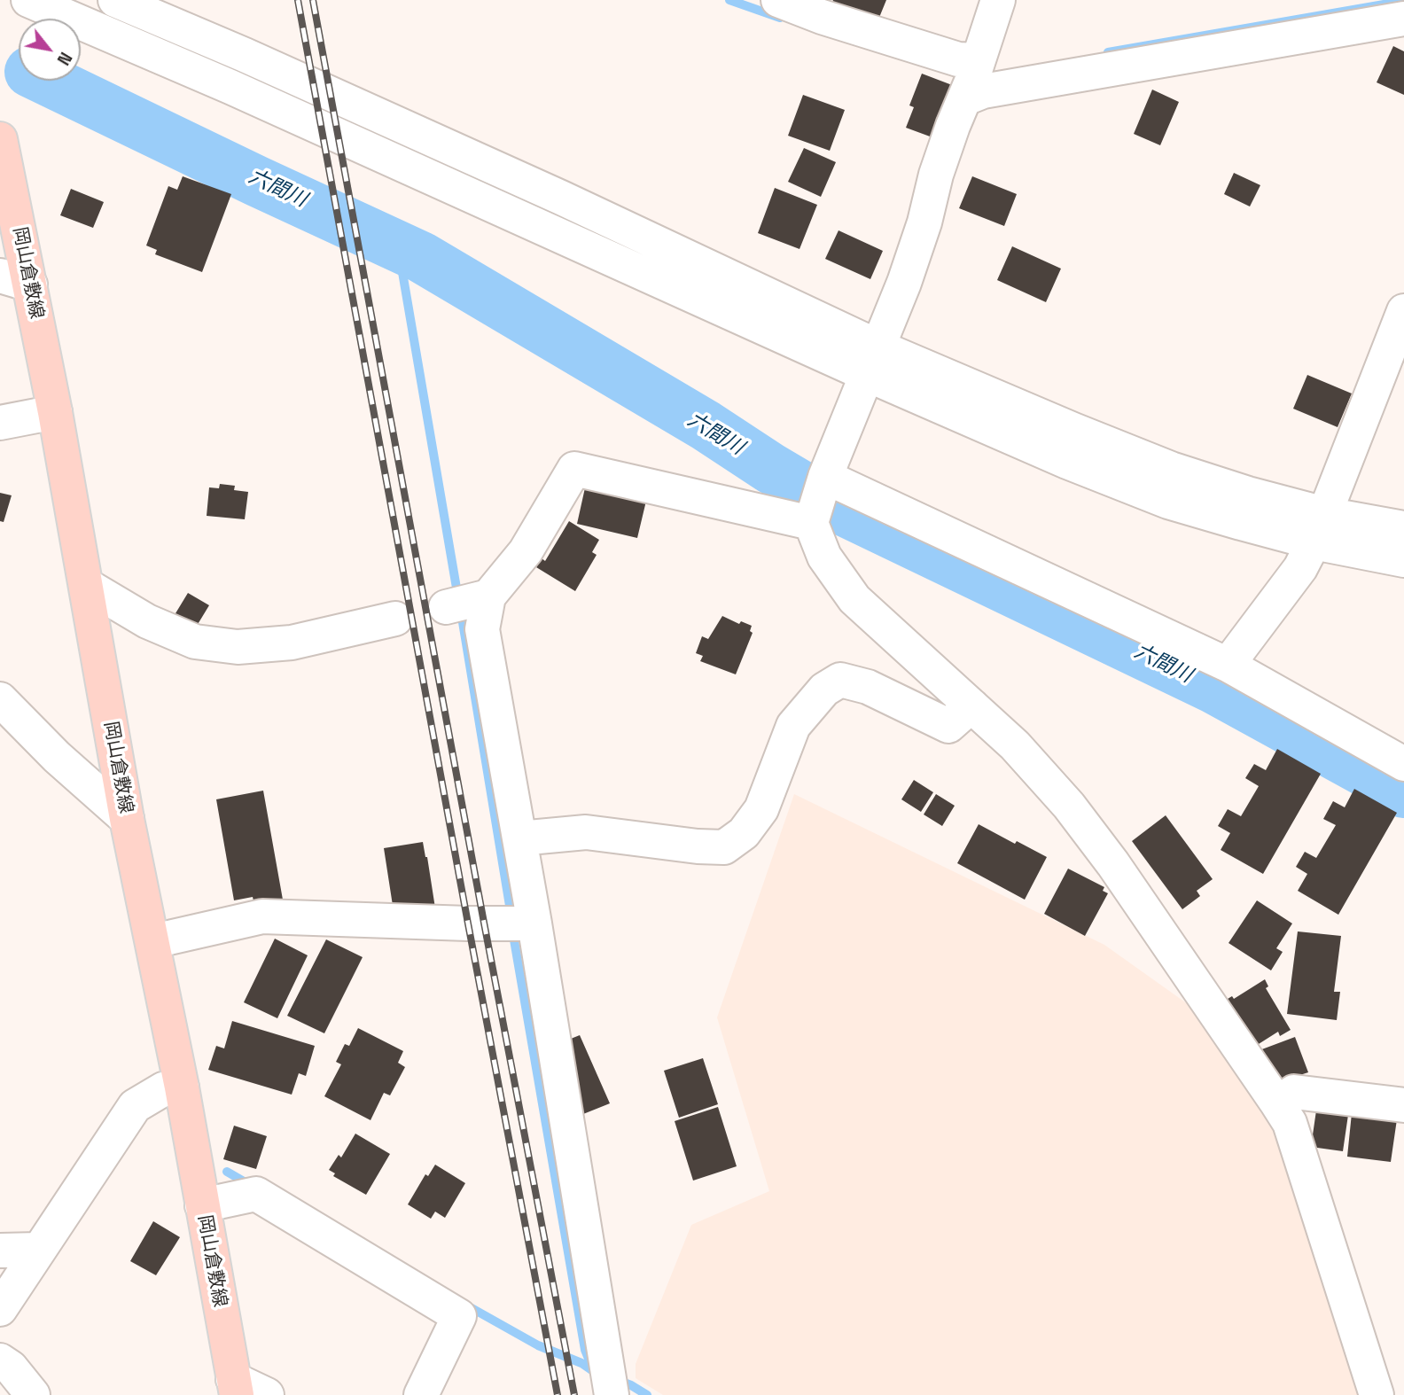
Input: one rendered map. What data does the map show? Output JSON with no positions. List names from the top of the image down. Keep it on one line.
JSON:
{"streets":{"main road":["岡山倉敷線"]},"water":["六間川"],"north":"bottom right"}
